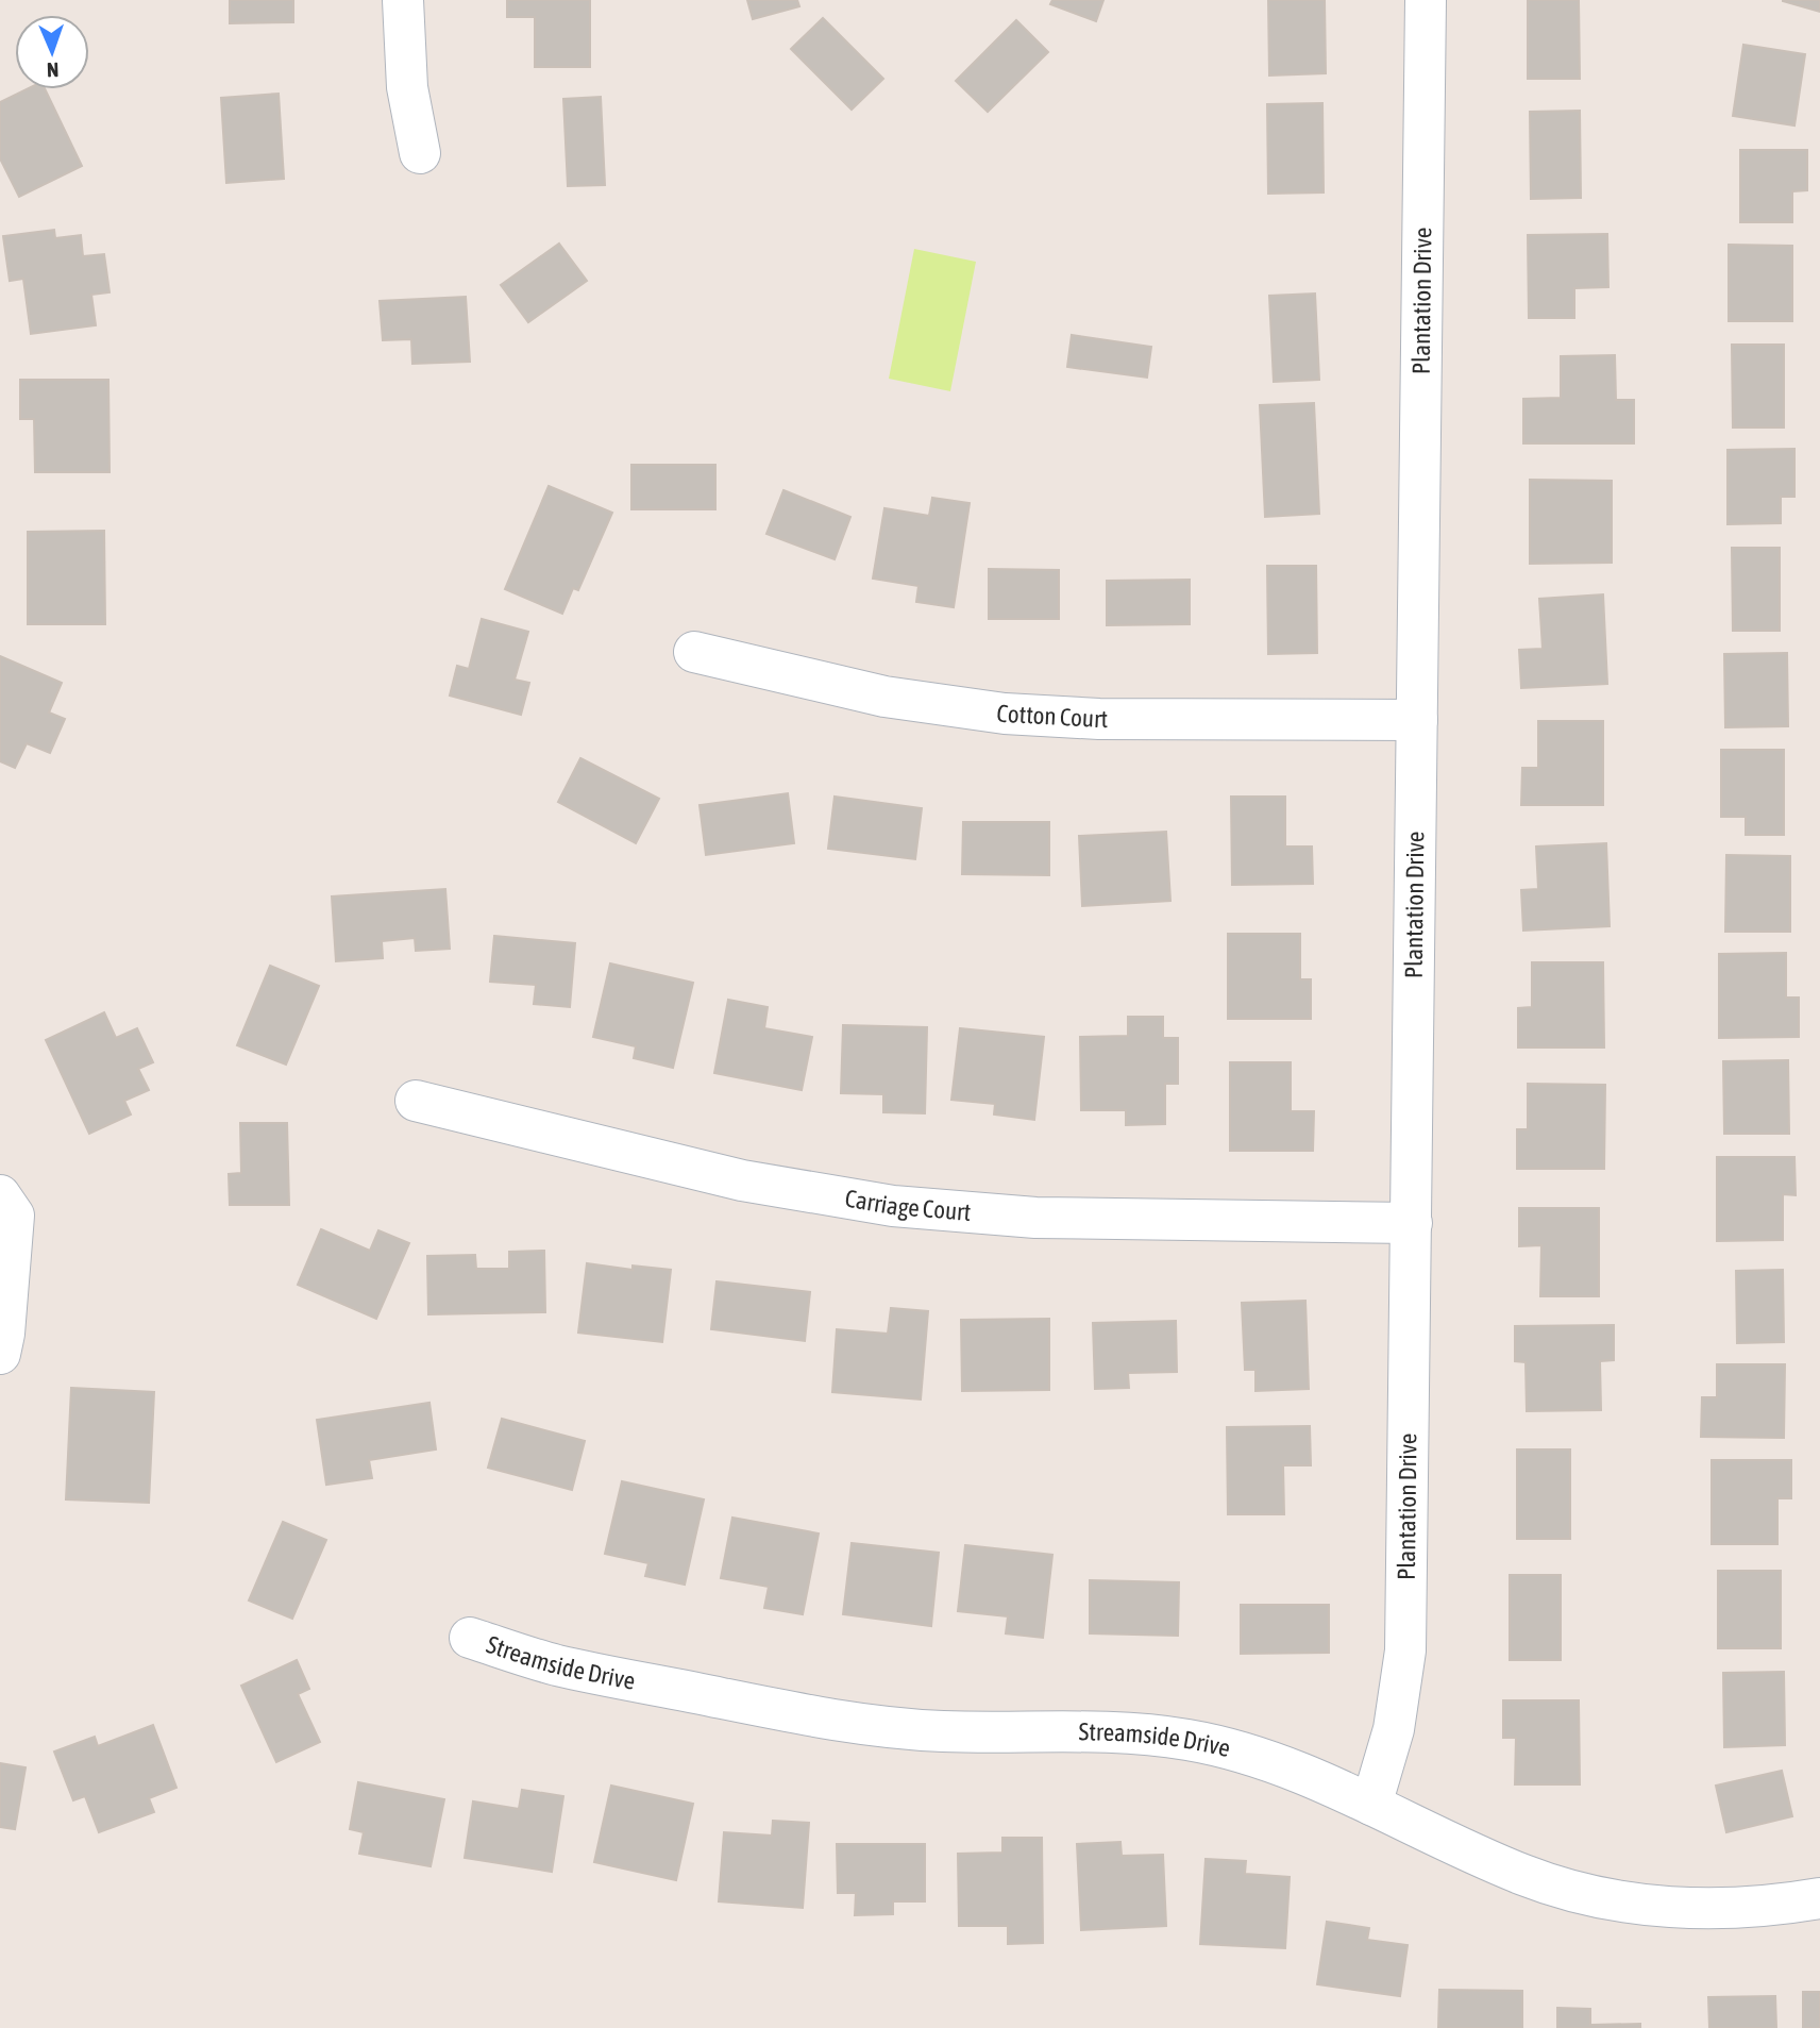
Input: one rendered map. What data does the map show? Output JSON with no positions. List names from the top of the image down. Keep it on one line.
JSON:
{"streets":{"street":["Plantation Drive","Cotton Court","Carriage Court","Streamside Drive"]},"crossings":[["Plantation Drive","Cotton Court"],["Plantation Drive","Carriage Court"],["Plantation Drive","Streamside Drive"]],"north":"bottom"}
